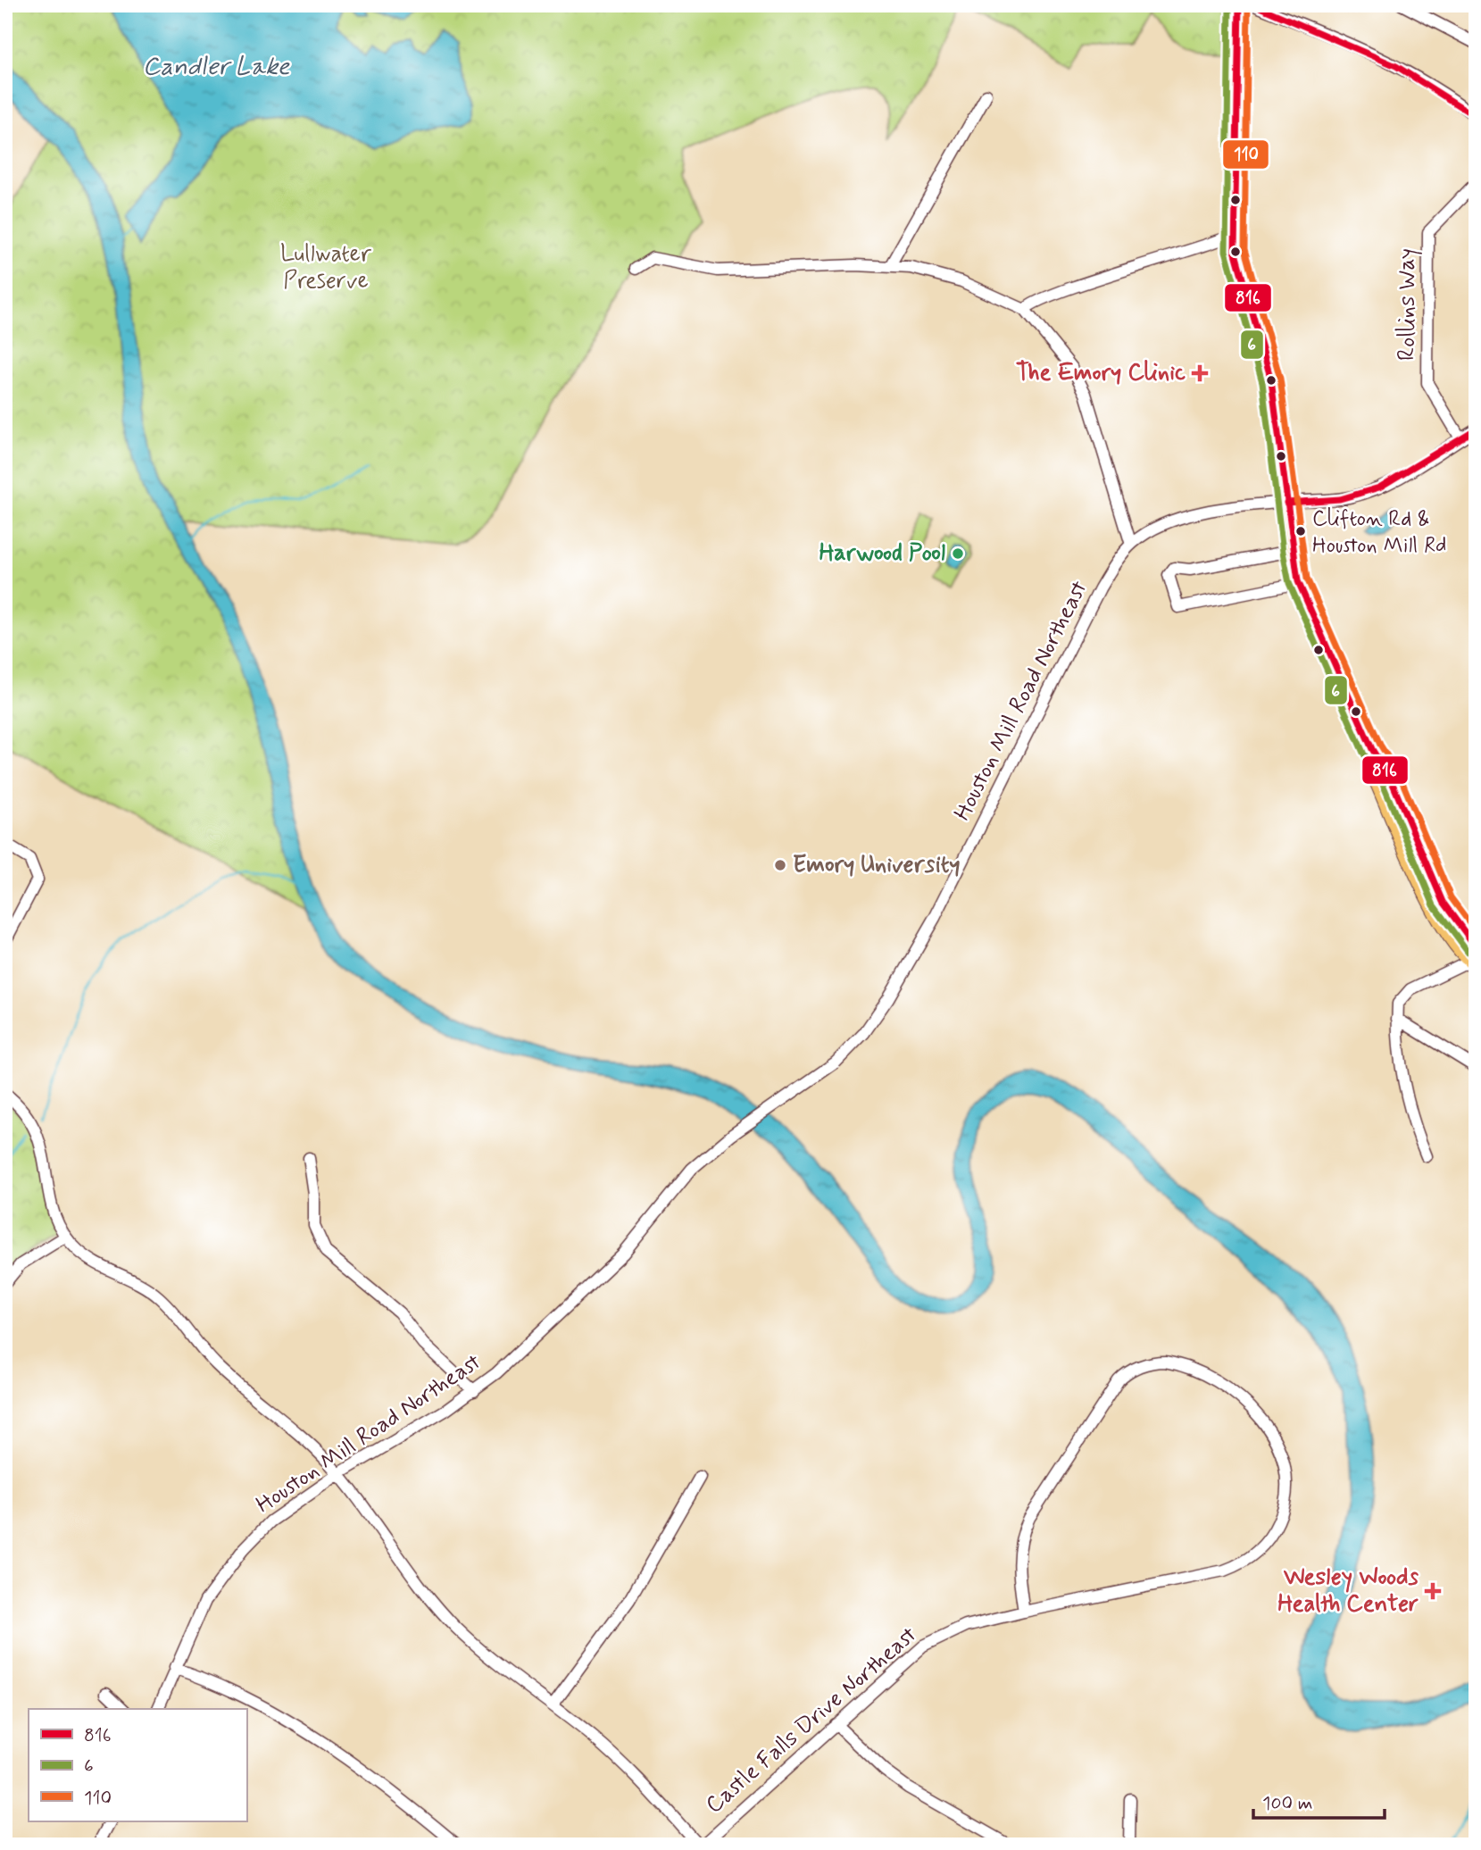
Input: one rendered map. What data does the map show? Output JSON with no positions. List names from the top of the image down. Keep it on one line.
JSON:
{"streets":{"street":["Rollins Way","Houston Mill Road Northeast","Castle Falls Drive Northeast"]},"crossings":[["Rollins Way","Houston Mill Road Northeast"]],"water":["Candler Lake"],"parks":["Lullwater Preserve"],"places":{"health":["The Emory Clinic","Wesley Woods Health Center"],"other":["Clifton Rd & Houston Mill Rd","Harwood Pool","Emory University"]},"lines":["transit line 816","transit line 6","transit line 110"],"legend":["816","6","110"],"scale_bar":"100 m"}
